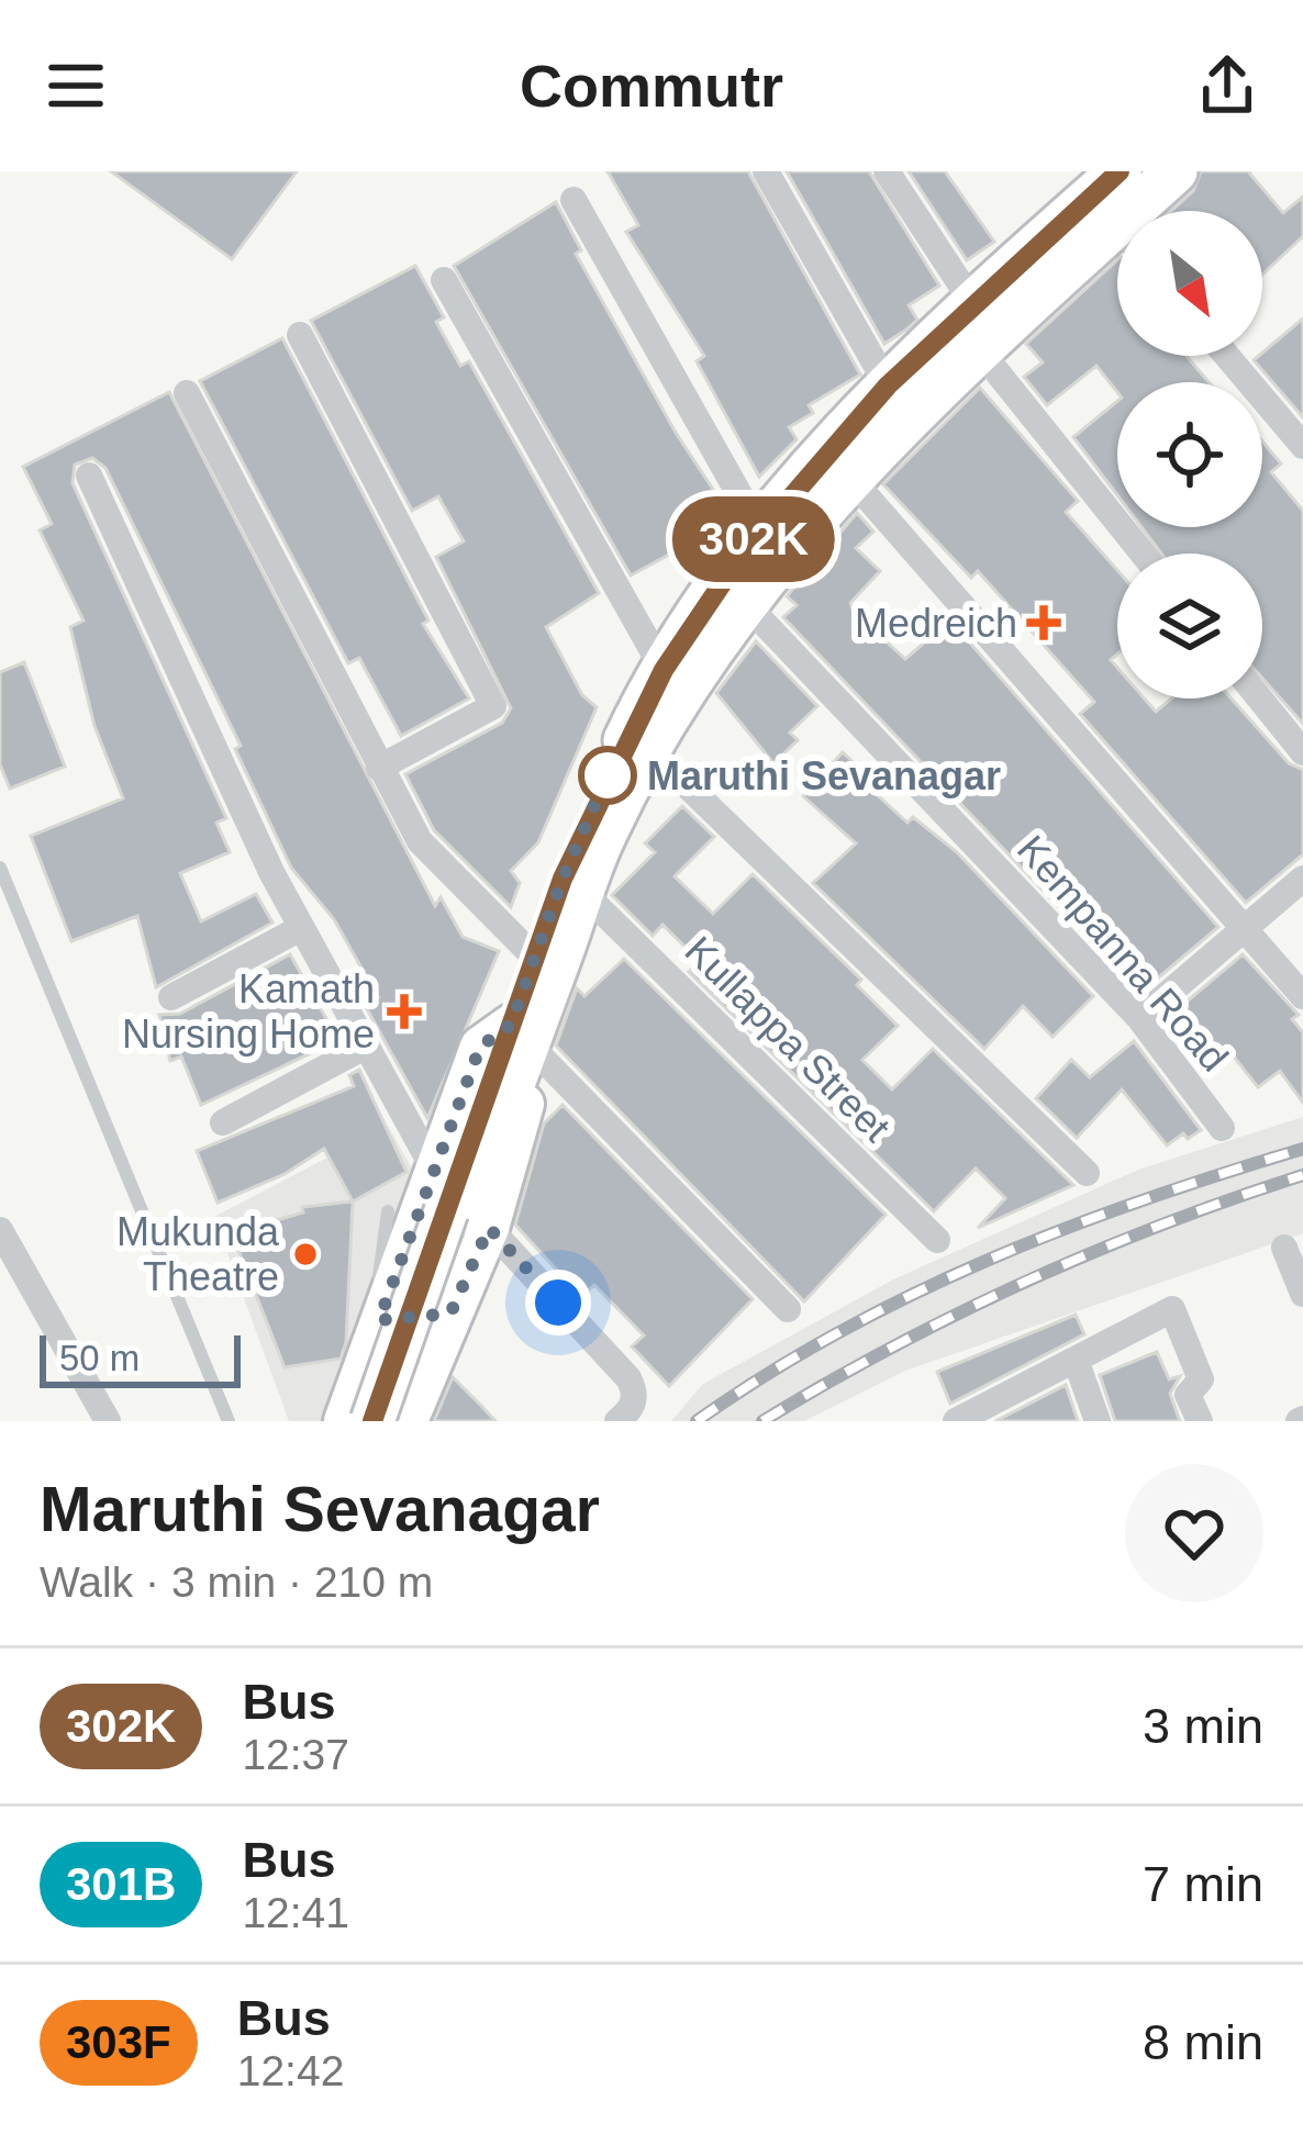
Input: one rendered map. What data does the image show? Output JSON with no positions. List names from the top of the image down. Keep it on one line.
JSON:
{"streets":{"street":["Kempanna Road","Kullappa Street"]},"places":{"health":["Medreich","Kamath Nursing Home"],"other":["Maruthi Sevanagar","Mukunda Theatre"]},"lines":["bus line 302K"],"scale_bar":"50 m","north":"bottom right","page":{"header":"Commutr","on_map":"302K","scale":"50 m","heading":["Maruthi Sevanagar","Walk · 3 min · 210 m"],"list":[{"mark":"302K","name":"Bus","note":"12:37","value":"3 min"},{"mark":"301B","name":"Bus","note":"12:41","value":"7 min"},{"mark":"303F","name":"Bus","note":"12:42","value":"8 min"}]}}
